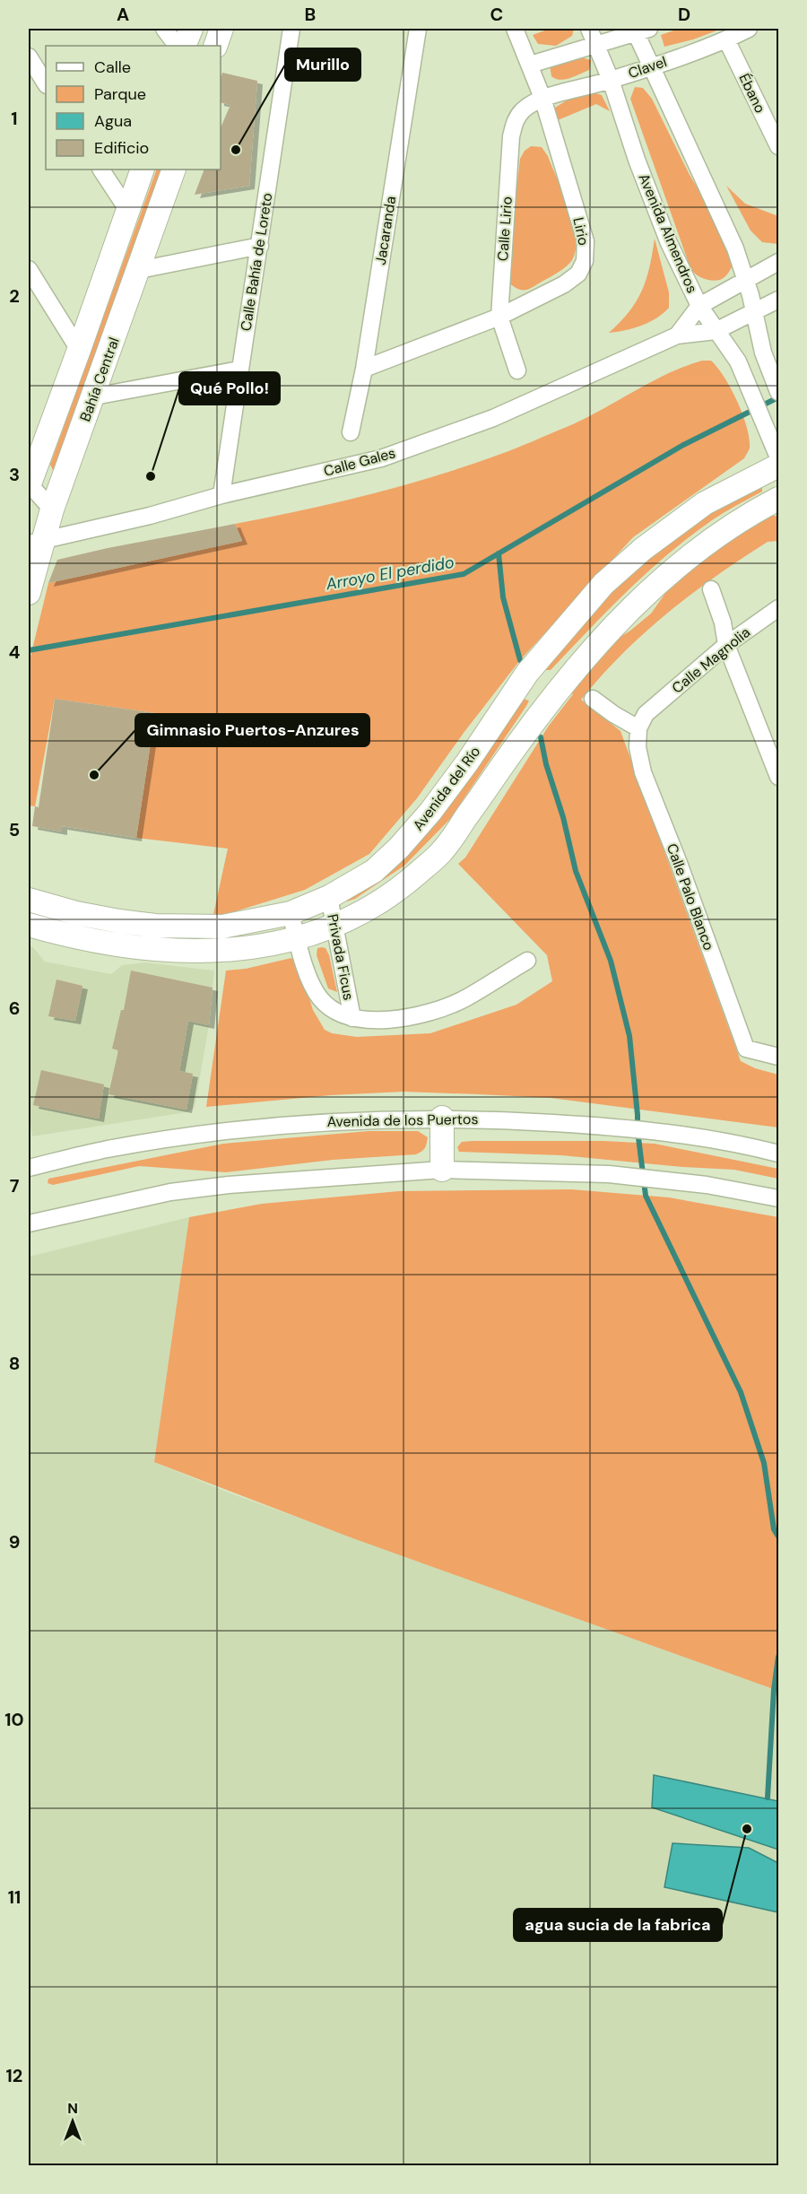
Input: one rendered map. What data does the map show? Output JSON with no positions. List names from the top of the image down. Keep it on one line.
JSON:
{"streets":{"street":["Clavel","Ébano","Calle Lirio","Jacaranda","Lirio","Avenida Almendros","Calle Bahía de Loreto","Bahía Central","Calle Gales","Calle Magnolia","Avenida del Río","Calle Palo Blanco","Privada Ficus","Avenida de los Puertos"]},"crossings":[["Clavel","Ébano"],["Clavel","Calle Lirio"],["Clavel","Lirio"],["Clavel","Avenida Almendros"],["Calle Lirio","Lirio"],["Jacaranda","Lirio"],["Avenida Almendros","Calle Gales"],["Calle Bahía de Loreto","Calle Gales"],["Bahía Central","Calle Gales"],["Calle Magnolia","Calle Palo Blanco"],["Avenida del Río","Privada Ficus"]],"water":["Arroyo El perdido"],"places":["Murillo","Qué Pollo!","Gimnasio Puertos-Anzures","agua sucia de la fabrica"],"legend":["Calle","Parque","Agua","Edificio"],"north":"top","grid":{"columns":["A","B","C","D"],"rows":["1","2","3","4","5","6","7","8","9","10","11","12"]}}
